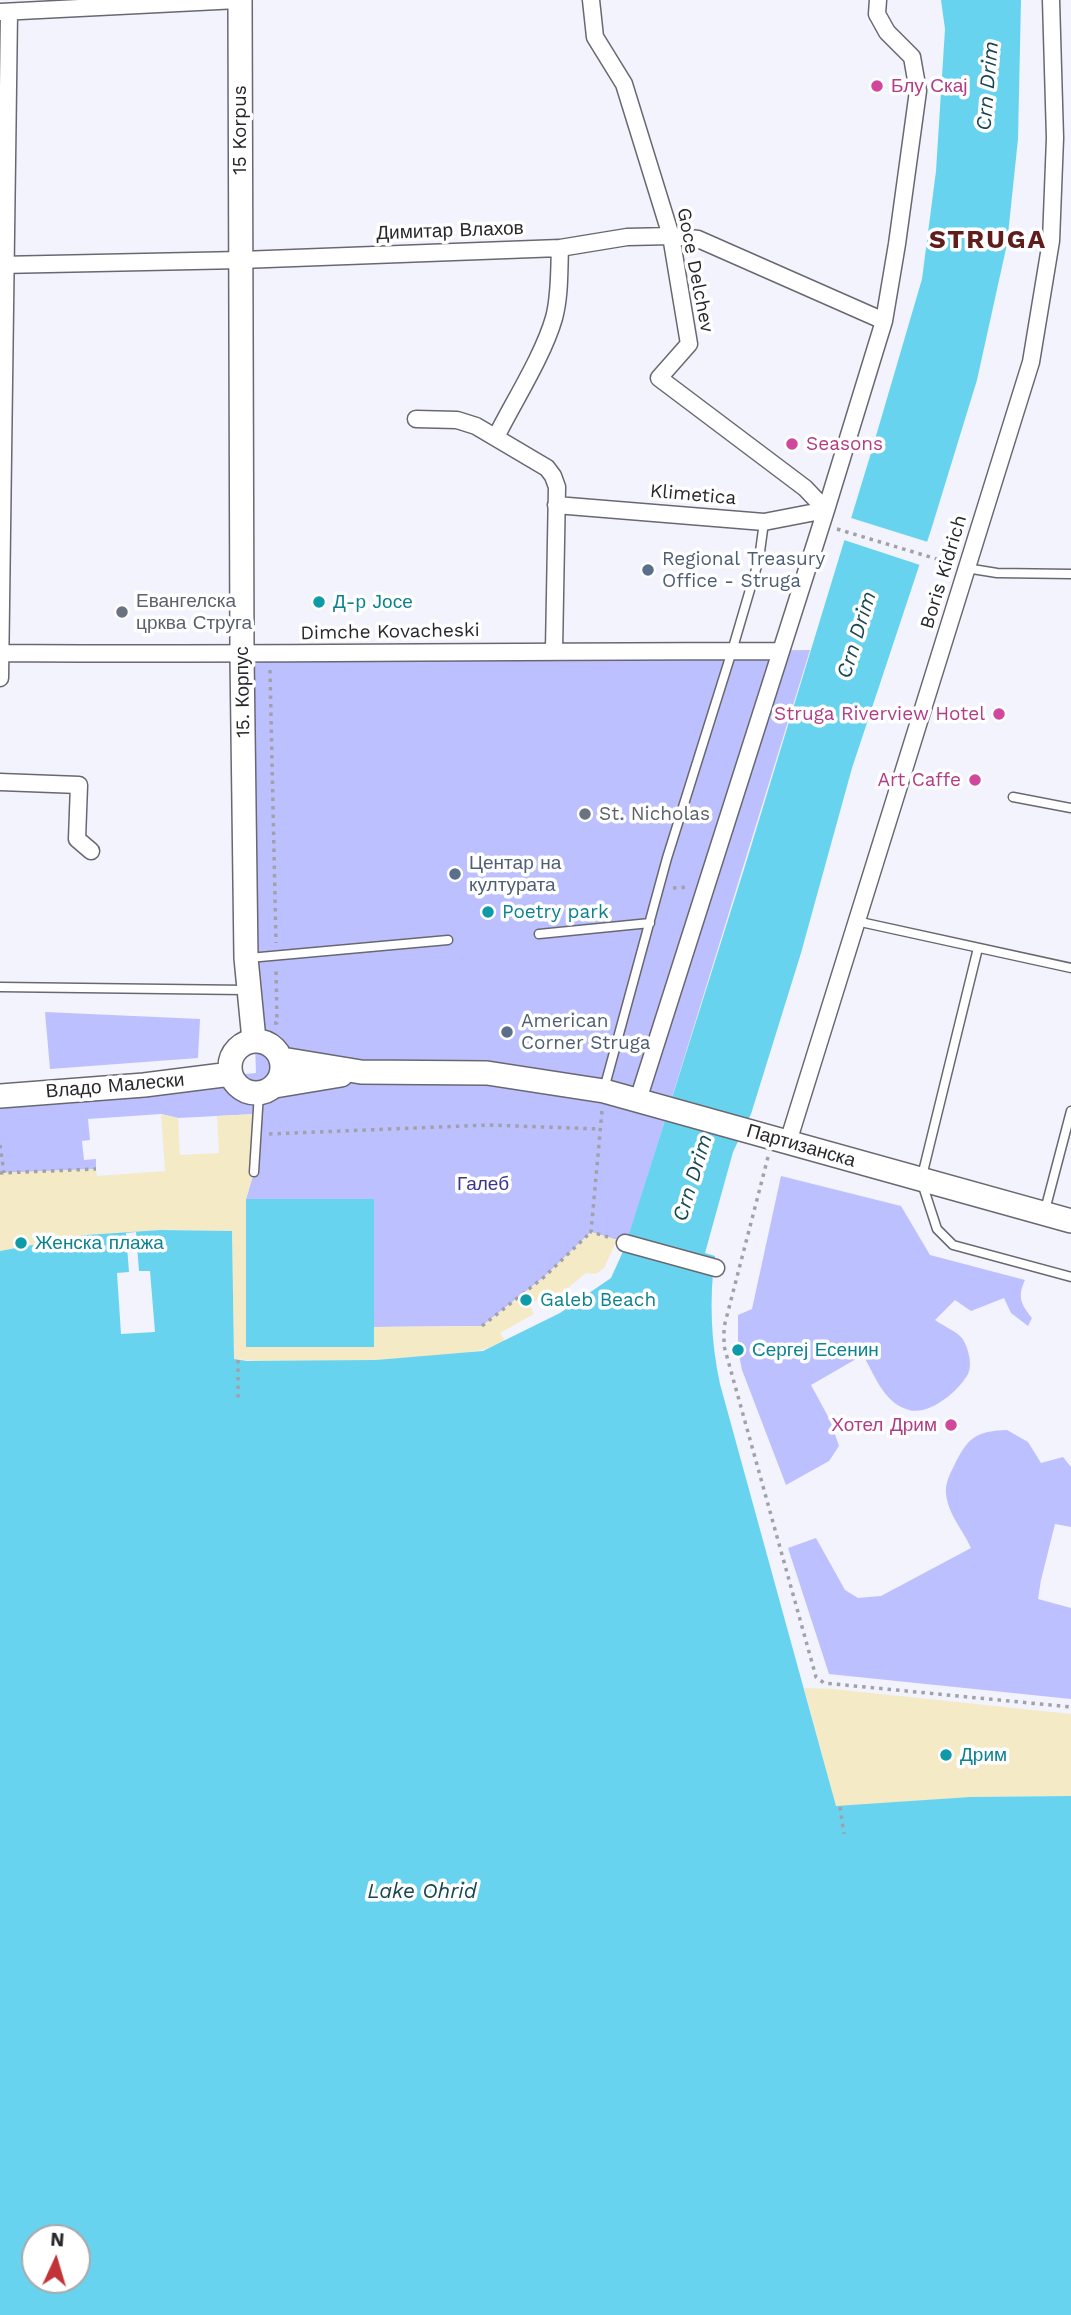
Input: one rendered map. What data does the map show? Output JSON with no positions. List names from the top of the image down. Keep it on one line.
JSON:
{"streets":{"main road":["15 Korpus","15. Корпус","Владо Малески","Партизанска"],"street":["Димитар Влахов","Goce Delchev","Klimetica","Boris Kidrich","Dimche Kovacheski"]},"crossings":[["15 Korpus","Димитар Влахов"],["15 Korpus","15. Корпус"],["Димитар Влахов","Goce Delchev"],["Димитар Влахов","15. Корпус"],["Goce Delchev","Klimetica"],["Boris Kidrich","Партизанска"],["Dimche Kovacheski","15. Корпус"],["15. Корпус","Владо Малески"],["15. Корпус","Партизанска"],["Владо Малески","Партизанска"]],"districts":["STRUGA"],"water":["Crn Drim","Lake Ohrid"],"parks":["Галеб"],"places":["Блу Скај","Seasons","Regional Treasury Office - Struga","Д-р Јосе","Евангелска црква Струга","Struga Riverview Hotel","Art Caffe","St. Nicholas","Центар на културата","Poetry park","American Corner Struga","Женска плажа","Galeb Beach","Сергеј Есенин","Хотел Дрим","Дрим"],"north":"top"}
